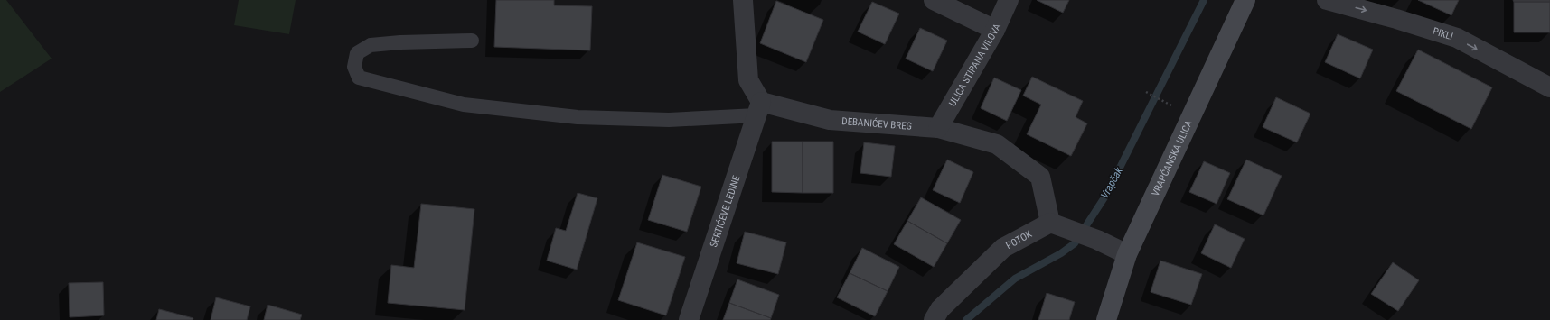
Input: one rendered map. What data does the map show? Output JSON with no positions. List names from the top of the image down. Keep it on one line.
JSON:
{"streets":{"main road":["VRAPČANSKA ULICA"],"street":["PIKLI","ULICA STIPANA VILOVA","DEBANIĆEV BREG","SERTIĆEVE LEDINE","POTOK"]},"crossings":[["ULICA STIPANA VILOVA","DEBANIĆEV BREG"],["DEBANIĆEV BREG","SERTIĆEVE LEDINE"],["DEBANIĆEV BREG","POTOK"]],"one_way":["PIKLI"],"water":["Vrapčak"]}
